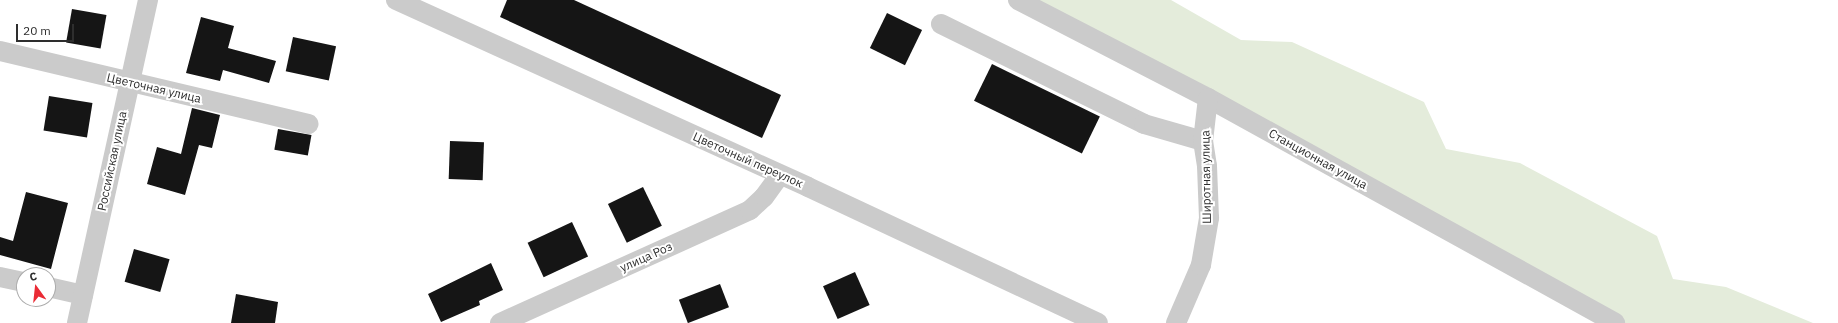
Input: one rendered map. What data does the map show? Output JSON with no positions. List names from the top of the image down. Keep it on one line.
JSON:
{"streets":{"street":["Цветочная улица","Станционная улица","Цветочный переулок","Российская улица","Широтная улица","улица Роз"]},"crossings":[["Цветочная улица","Российская улица"],["Станционная улица","Широтная улица"],["Цветочный переулок","улица Роз"]],"scale_bar":"20 m","north":"top"}
